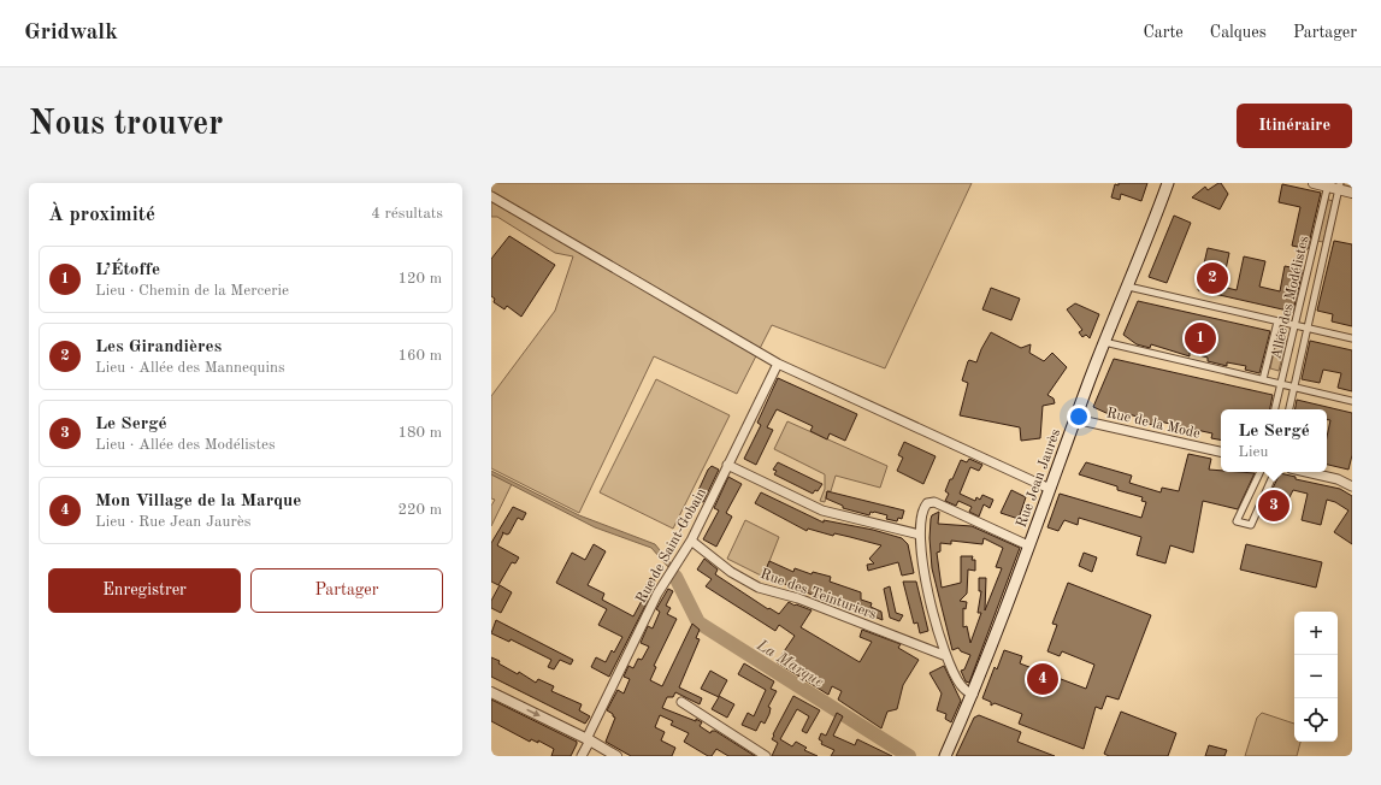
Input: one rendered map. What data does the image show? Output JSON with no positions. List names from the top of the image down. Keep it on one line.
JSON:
{"streets":{"main road":["Rue Jean Jaurès"],"street":["Allée des Modélistes","Rue de la Mode","Rue de Saint-Gobain","Rue des Teinturiers"]},"crossings":[["Rue de la Mode","Rue Jean Jaurès"],["Rue de Saint-Gobain","Rue des Teinturiers"]],"water":["La Marque"],"page":{"header":"Gridwalk","nav":["Carte","Calques","Partager"],"buttons":["Itinéraire",["Enregistrer","Partager"]],"title":"Nous trouver","heading":["À proximité","4 résultats"],"list":[{"mark":"1","name":"L’Étoffe","note":"Lieu · Chemin de la Mercerie","value":"120 m"},{"mark":"2","name":"Les Girandières","note":"Lieu · Allée des Mannequins","value":"160 m"},{"mark":"3","name":"Le Sergé","note":"Lieu · Allée des Modélistes","value":"180 m"},{"mark":"4","name":"Mon Village de la Marque","note":"Lieu · Rue Jean Jaurès","value":"220 m"}],"pins":["2","1","3","4"],"popup":["Le Sergé","Lieu"],"map_buttons":["+","−"]}}
